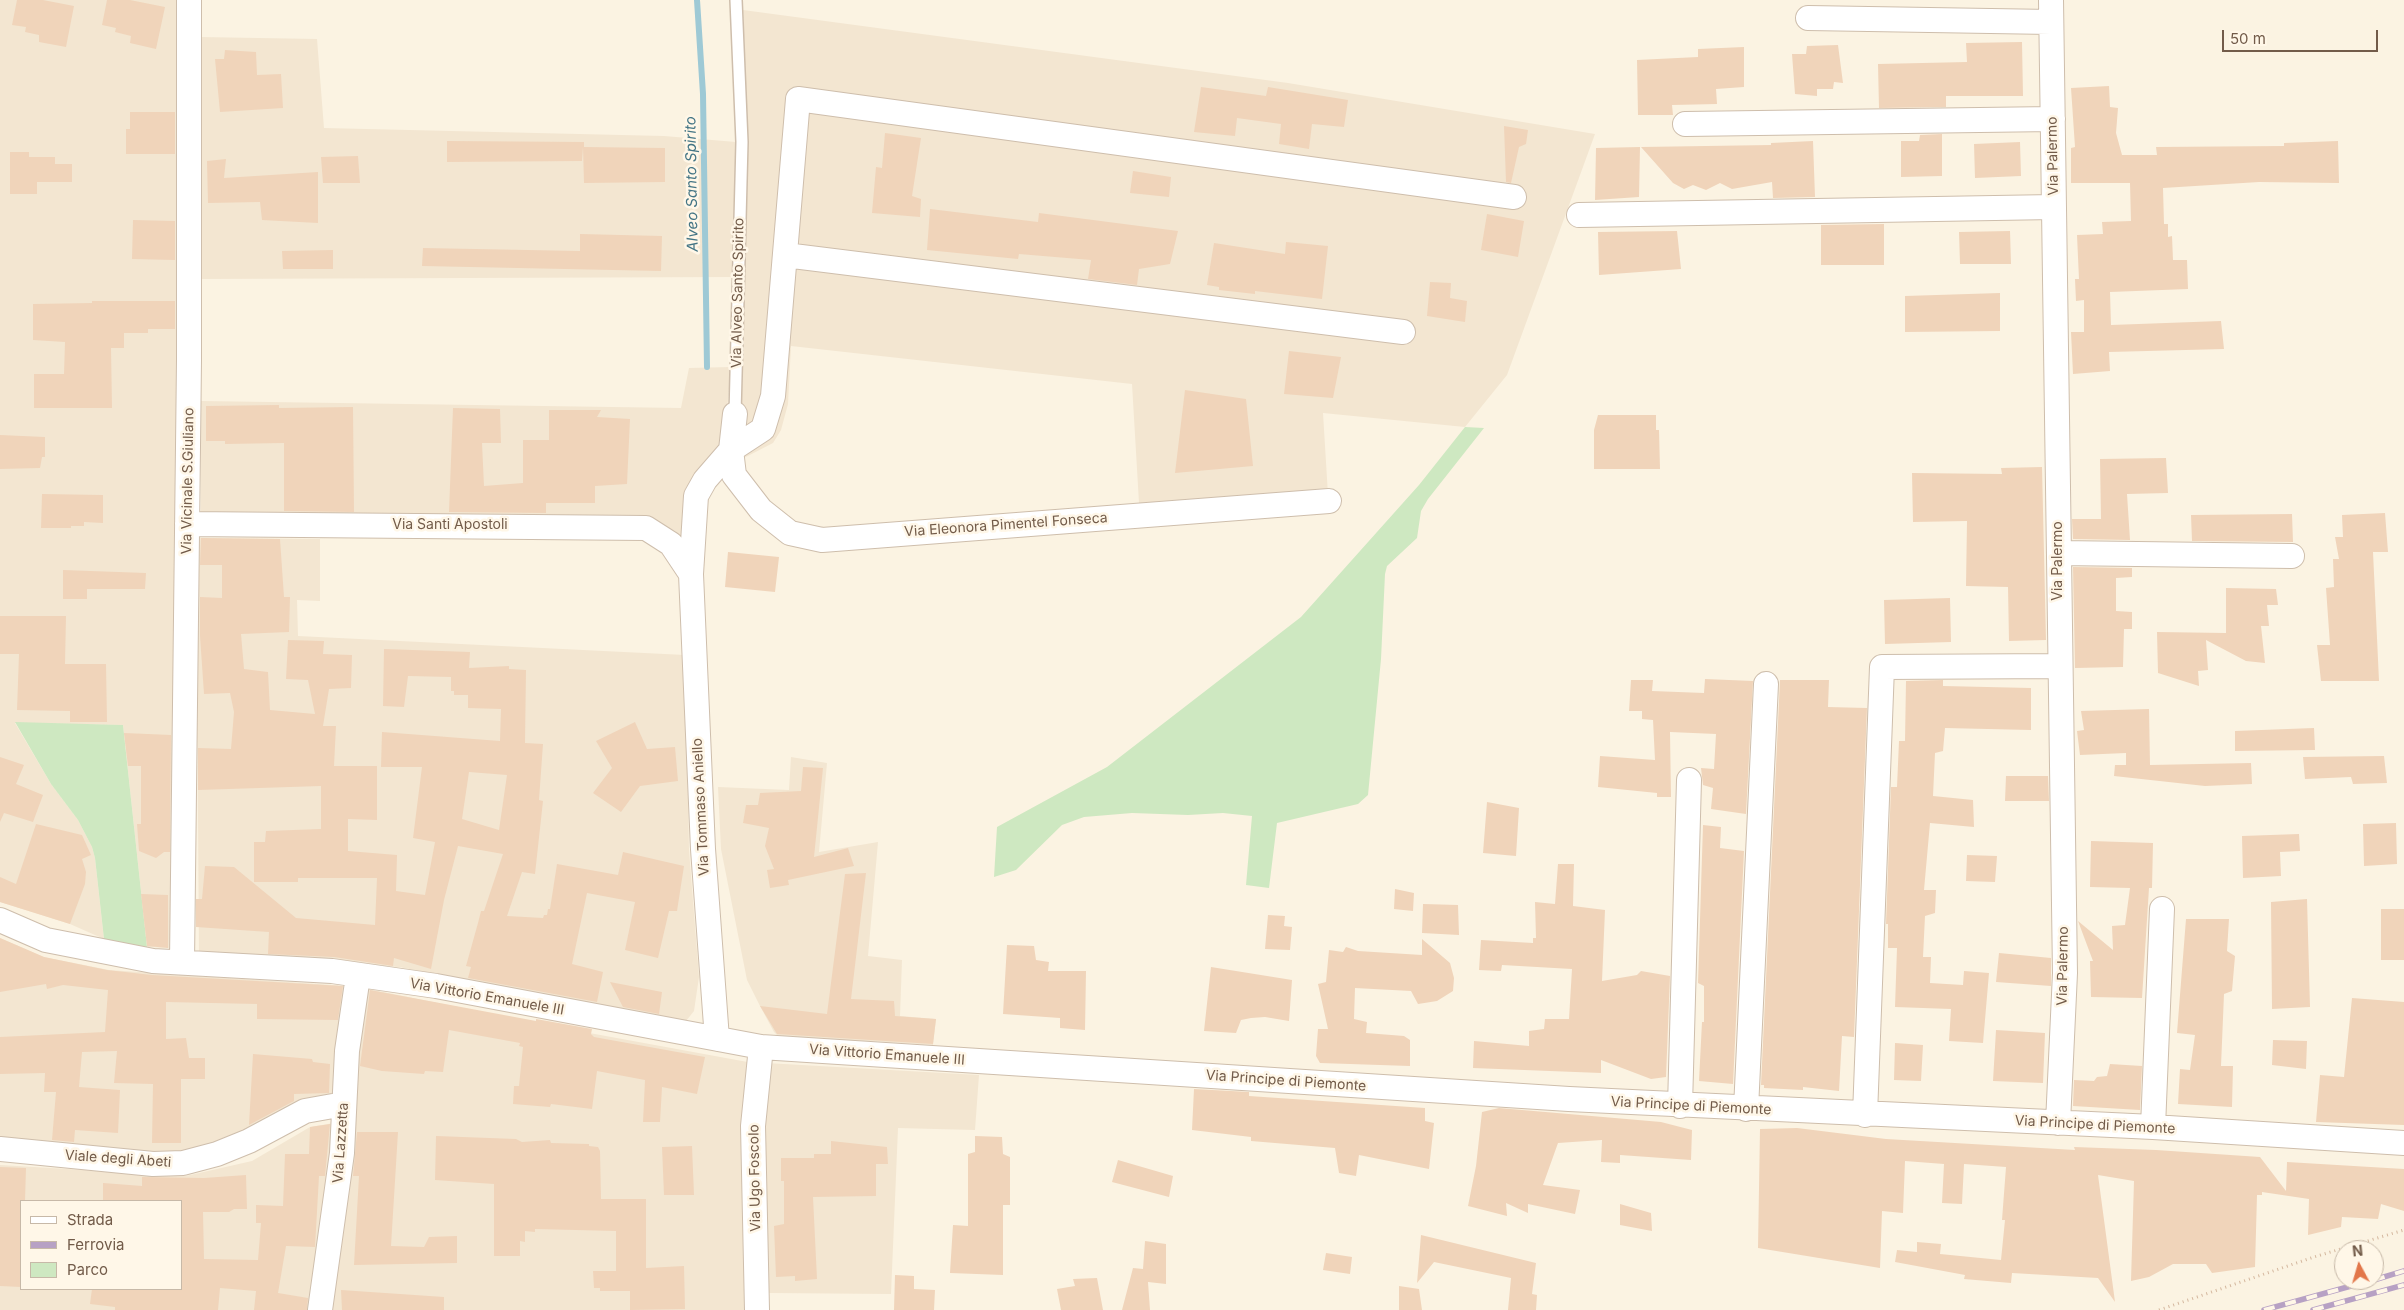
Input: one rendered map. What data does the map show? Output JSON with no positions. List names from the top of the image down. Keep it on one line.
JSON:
{"streets":{"street":["Via Palermo","Via Alveo Santo Spirito","Via Vicinale S.Giuliano","Via Santi Apostoli","Via Eleonora Pimentel Fonseca","Via Tommaso Aniello","Via Vittorio Emanuele III","Via Principe di Piemonte","Via Lazzetta","Viale degli Abeti","Via Ugo Foscolo"]},"crossings":[["Via Palermo","Via Principe di Piemonte"],["Via Alveo Santo Spirito","Via Eleonora Pimentel Fonseca"],["Via Vicinale S.Giuliano","Via Santi Apostoli"],["Via Vicinale S.Giuliano","Via Vittorio Emanuele III"],["Via Santi Apostoli","Via Tommaso Aniello"],["Via Tommaso Aniello","Via Vittorio Emanuele III"],["Via Vittorio Emanuele III","Via Principe di Piemonte"],["Via Vittorio Emanuele III","Via Lazzetta"],["Via Vittorio Emanuele III","Via Ugo Foscolo"],["Via Lazzetta","Viale degli Abeti"]],"water":["Alveo Santo Spirito"],"legend":["Strada","Ferrovia","Parco"],"scale_bar":"50 m","north":"top"}
